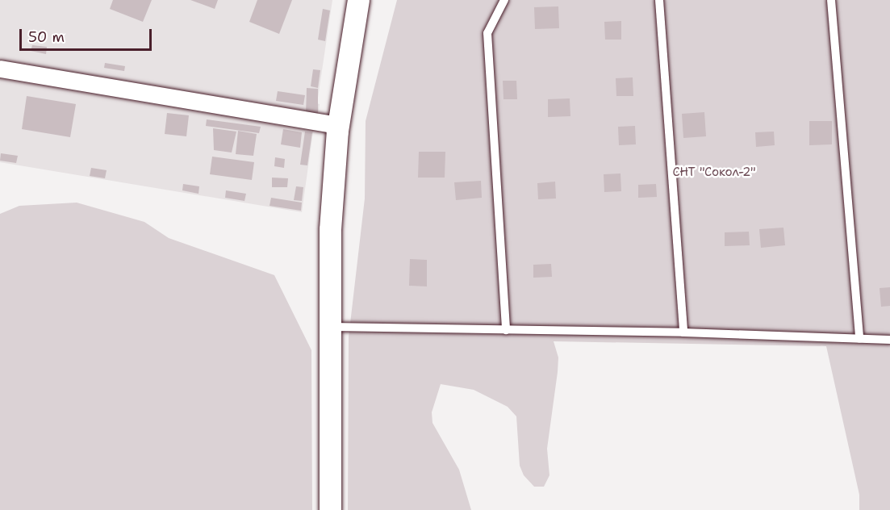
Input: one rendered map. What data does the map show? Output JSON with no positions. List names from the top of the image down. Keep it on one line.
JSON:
{"parks":["СНТ \"Сокол-2\""],"scale_bar":"50 m"}
